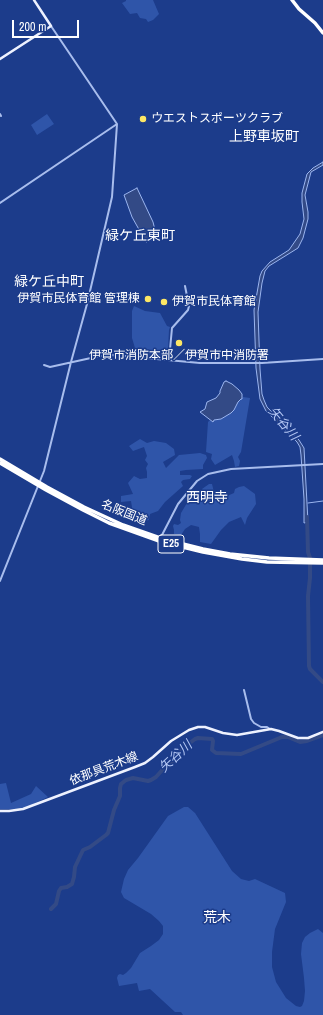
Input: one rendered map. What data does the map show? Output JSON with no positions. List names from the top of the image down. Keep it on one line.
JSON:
{"streets":{"highway":["名阪国道","E25"],"main road":["依那具荒木線"]},"districts":["上野車坂町","緑ケ丘東町","緑ケ丘中町","西明寺","荒木"],"water":["矢谷川"],"places":["ウエストスポーツクラブ","伊賀市民体育館 管理棟","伊賀市民体育館","伊賀市消防本部／伊賀市中消防署"],"scale_bar":"200 m"}
